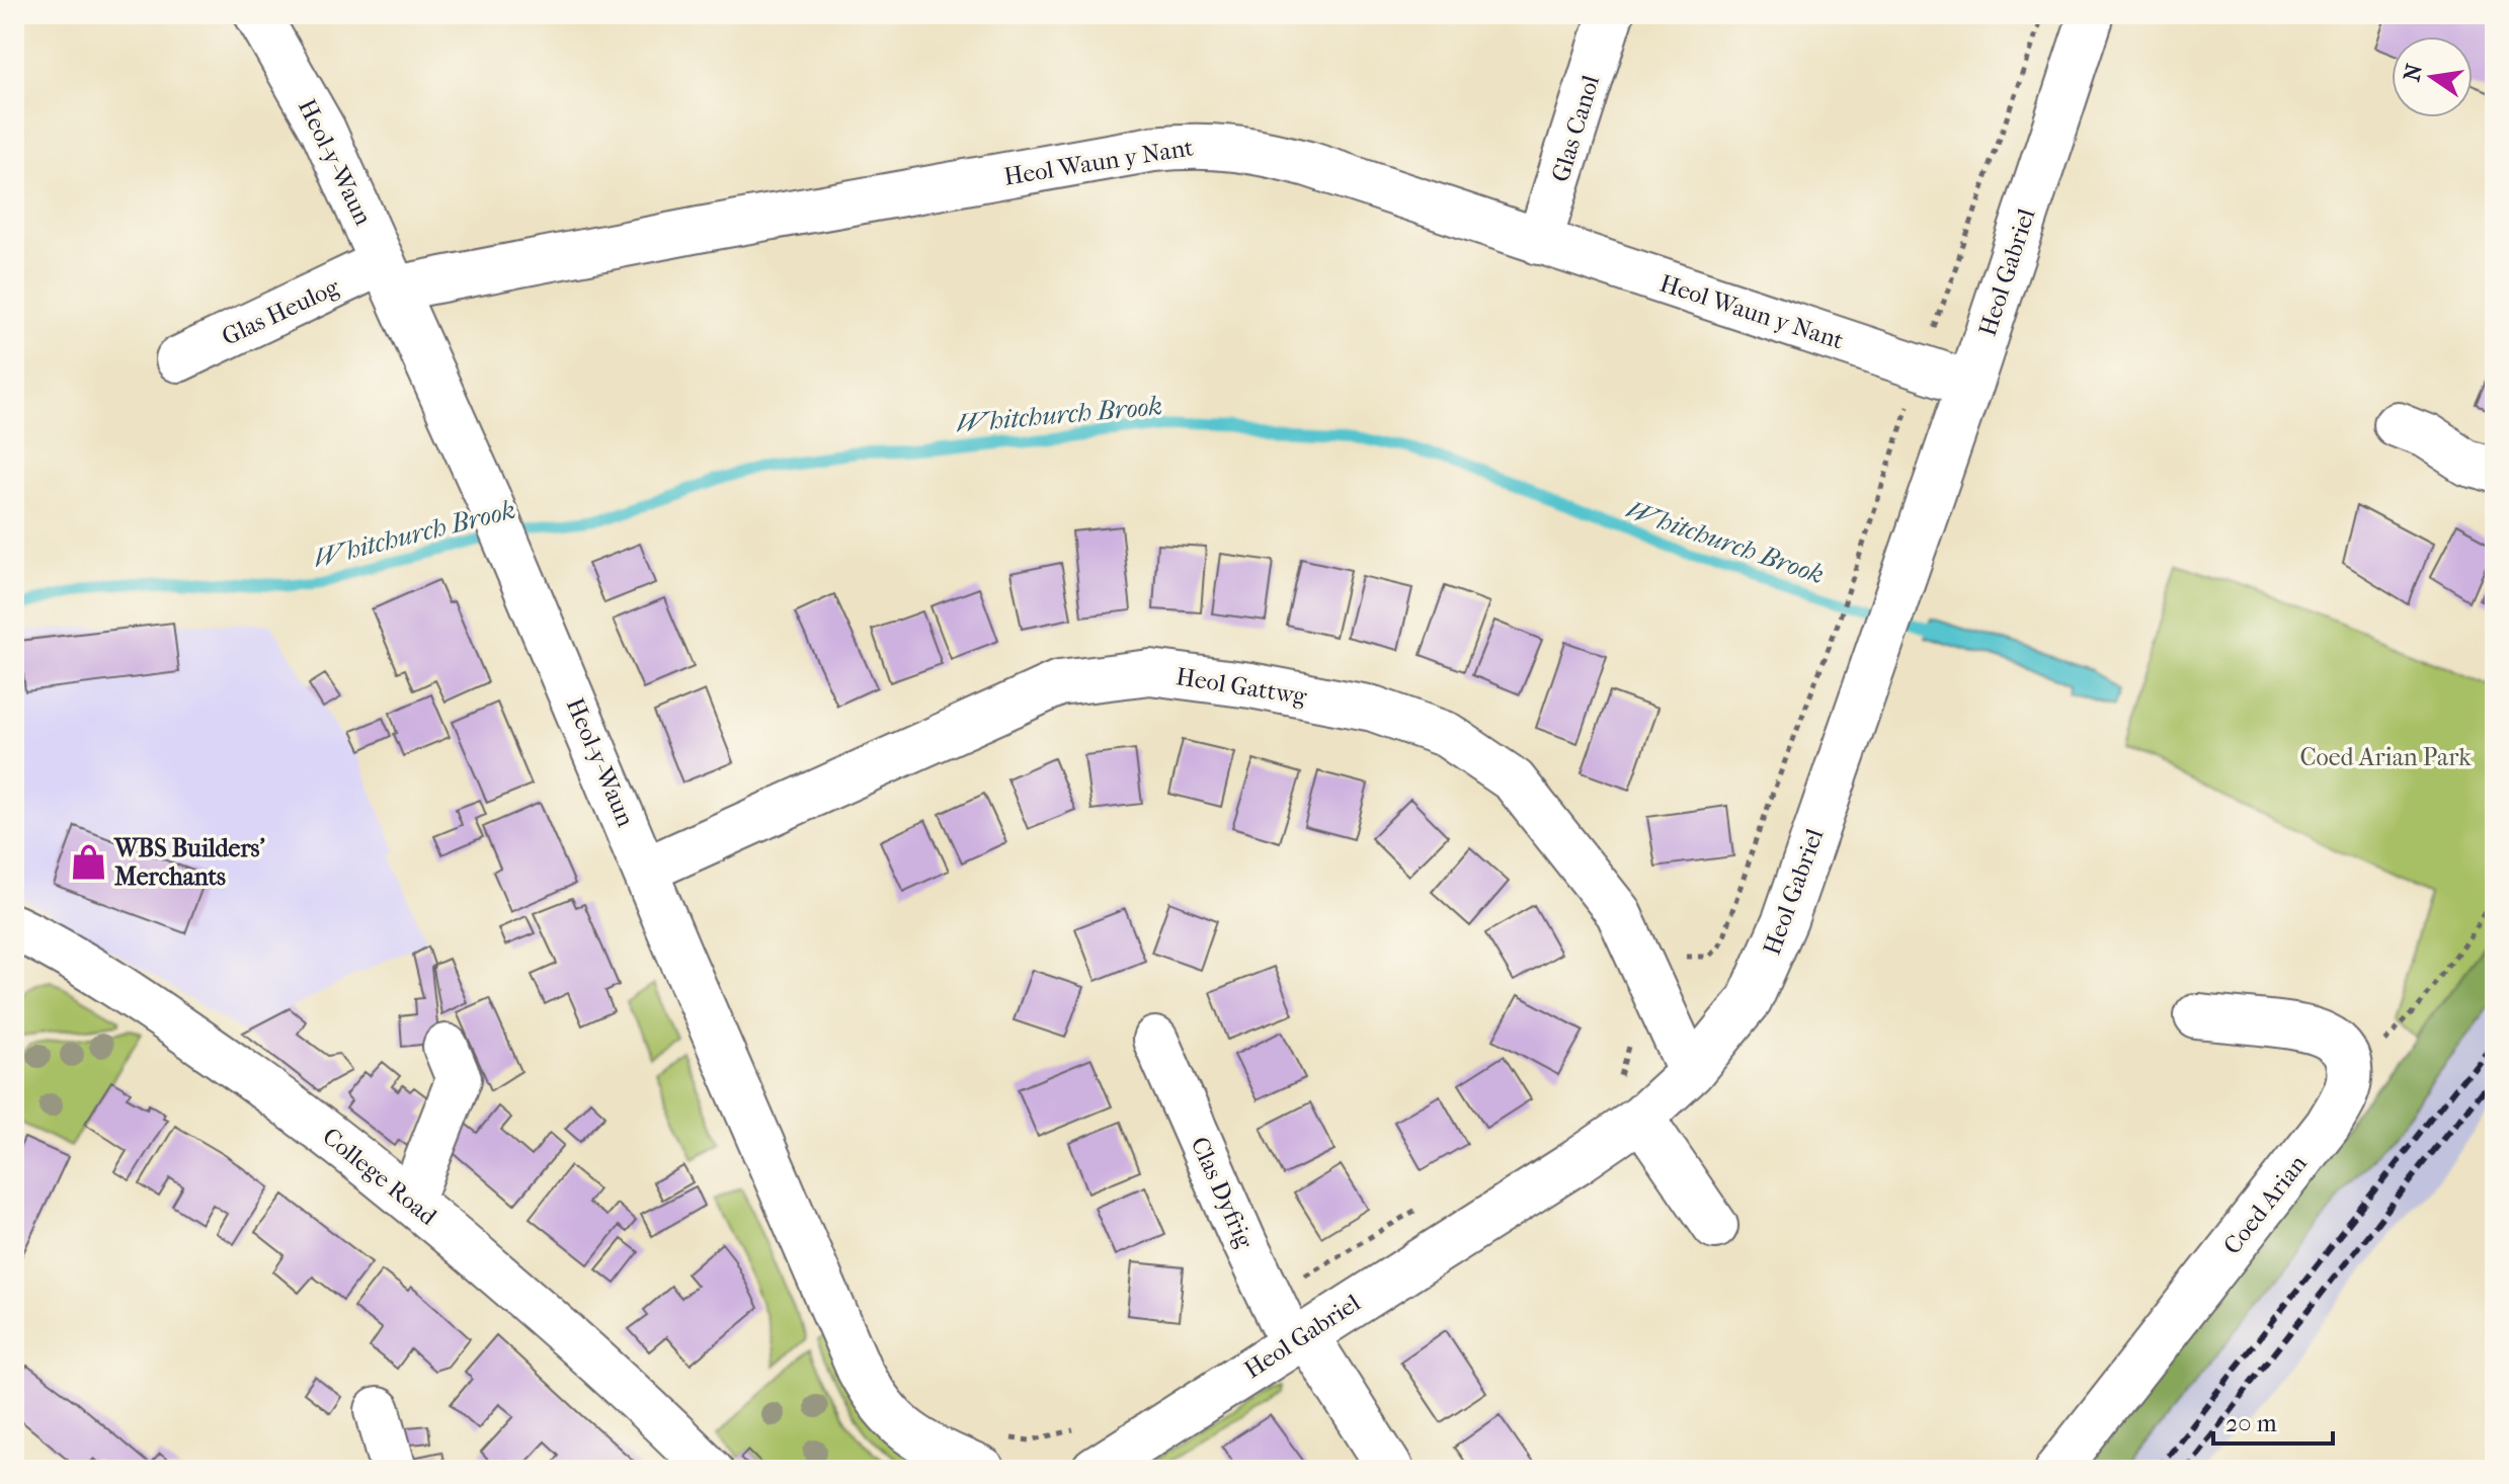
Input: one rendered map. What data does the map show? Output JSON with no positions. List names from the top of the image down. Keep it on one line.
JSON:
{"streets":{"street":["Glas Canol","Heol-y-Waun","Heol Waun y Nant","Heol Gabriel","Glas Heulog","Heol Gattwg","College Road","Clas Dyfrig","Coed Arian"]},"crossings":[["Glas Canol","Heol Waun y Nant"],["Heol-y-Waun","Heol Waun y Nant"],["Heol-y-Waun","Glas Heulog"],["Heol-y-Waun","Heol Gattwg"],["Heol Waun y Nant","Heol Gabriel"],["Heol Waun y Nant","Glas Heulog"],["Heol Gabriel","Heol Gattwg"],["Heol Gabriel","Clas Dyfrig"]],"water":["Whitchurch Brook"],"parks":["Coed Arian Park"],"places":{"shop":["WBS Builders' Merchants"]},"scale_bar":"20 m","north":"left"}
